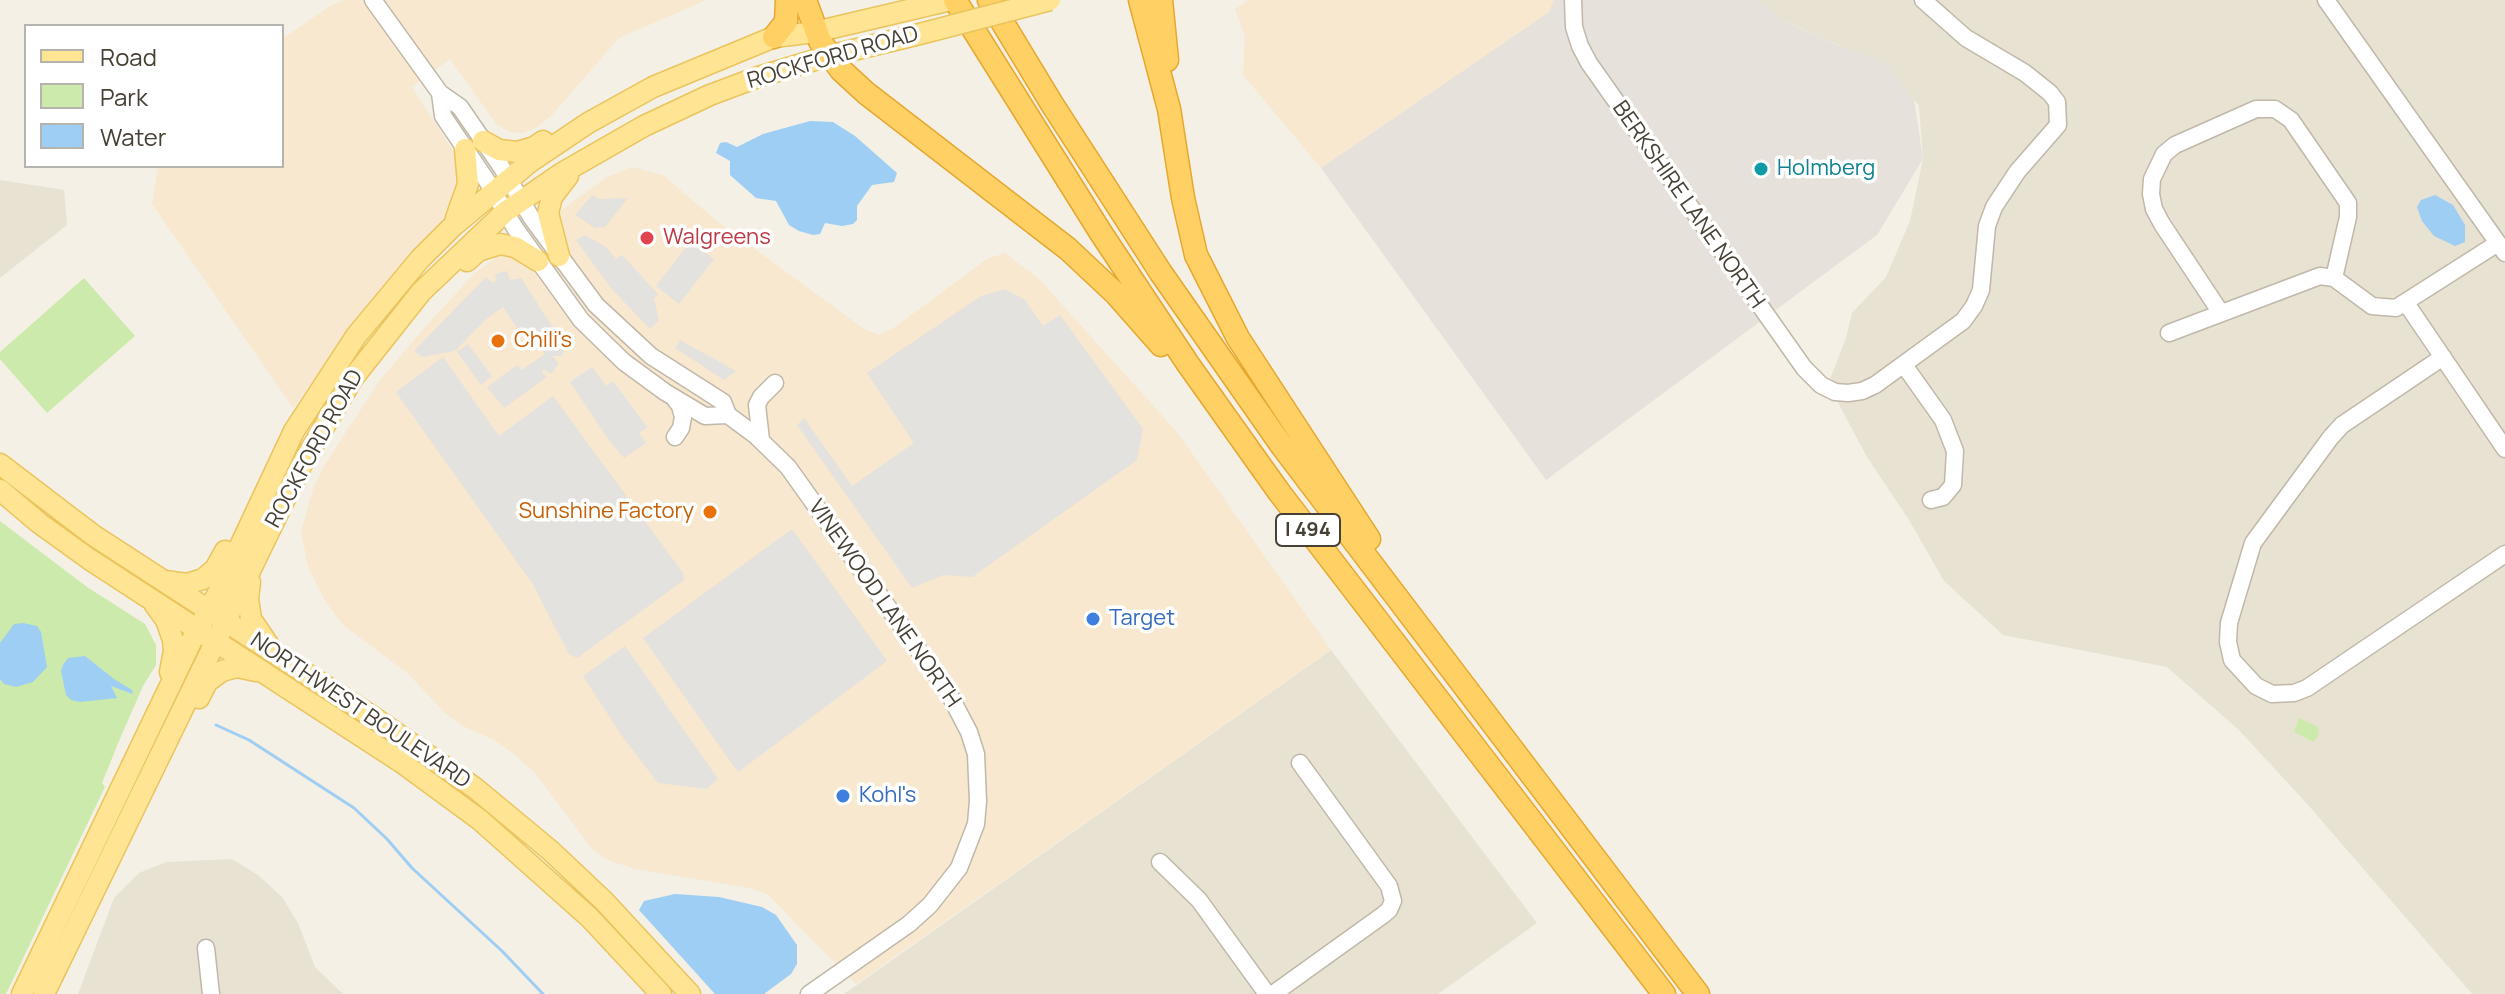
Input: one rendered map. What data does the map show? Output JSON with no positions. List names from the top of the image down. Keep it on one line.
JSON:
{"streets":{"highway":["I 494"],"main road":["ROCKFORD ROAD","NORTHWEST BOULEVARD"],"street":["BERKSHIRE LANE NORTH","VINEWOOD LANE NORTH"]},"crossings":[["ROCKFORD ROAD","I 494"],["ROCKFORD ROAD","VINEWOOD LANE NORTH"],["ROCKFORD ROAD","NORTHWEST BOULEVARD"]],"places":["Holmberg","Walgreens","Chili's","Sunshine Factory","Target","Kohl's"],"legend":["Road","Park","Water"]}
